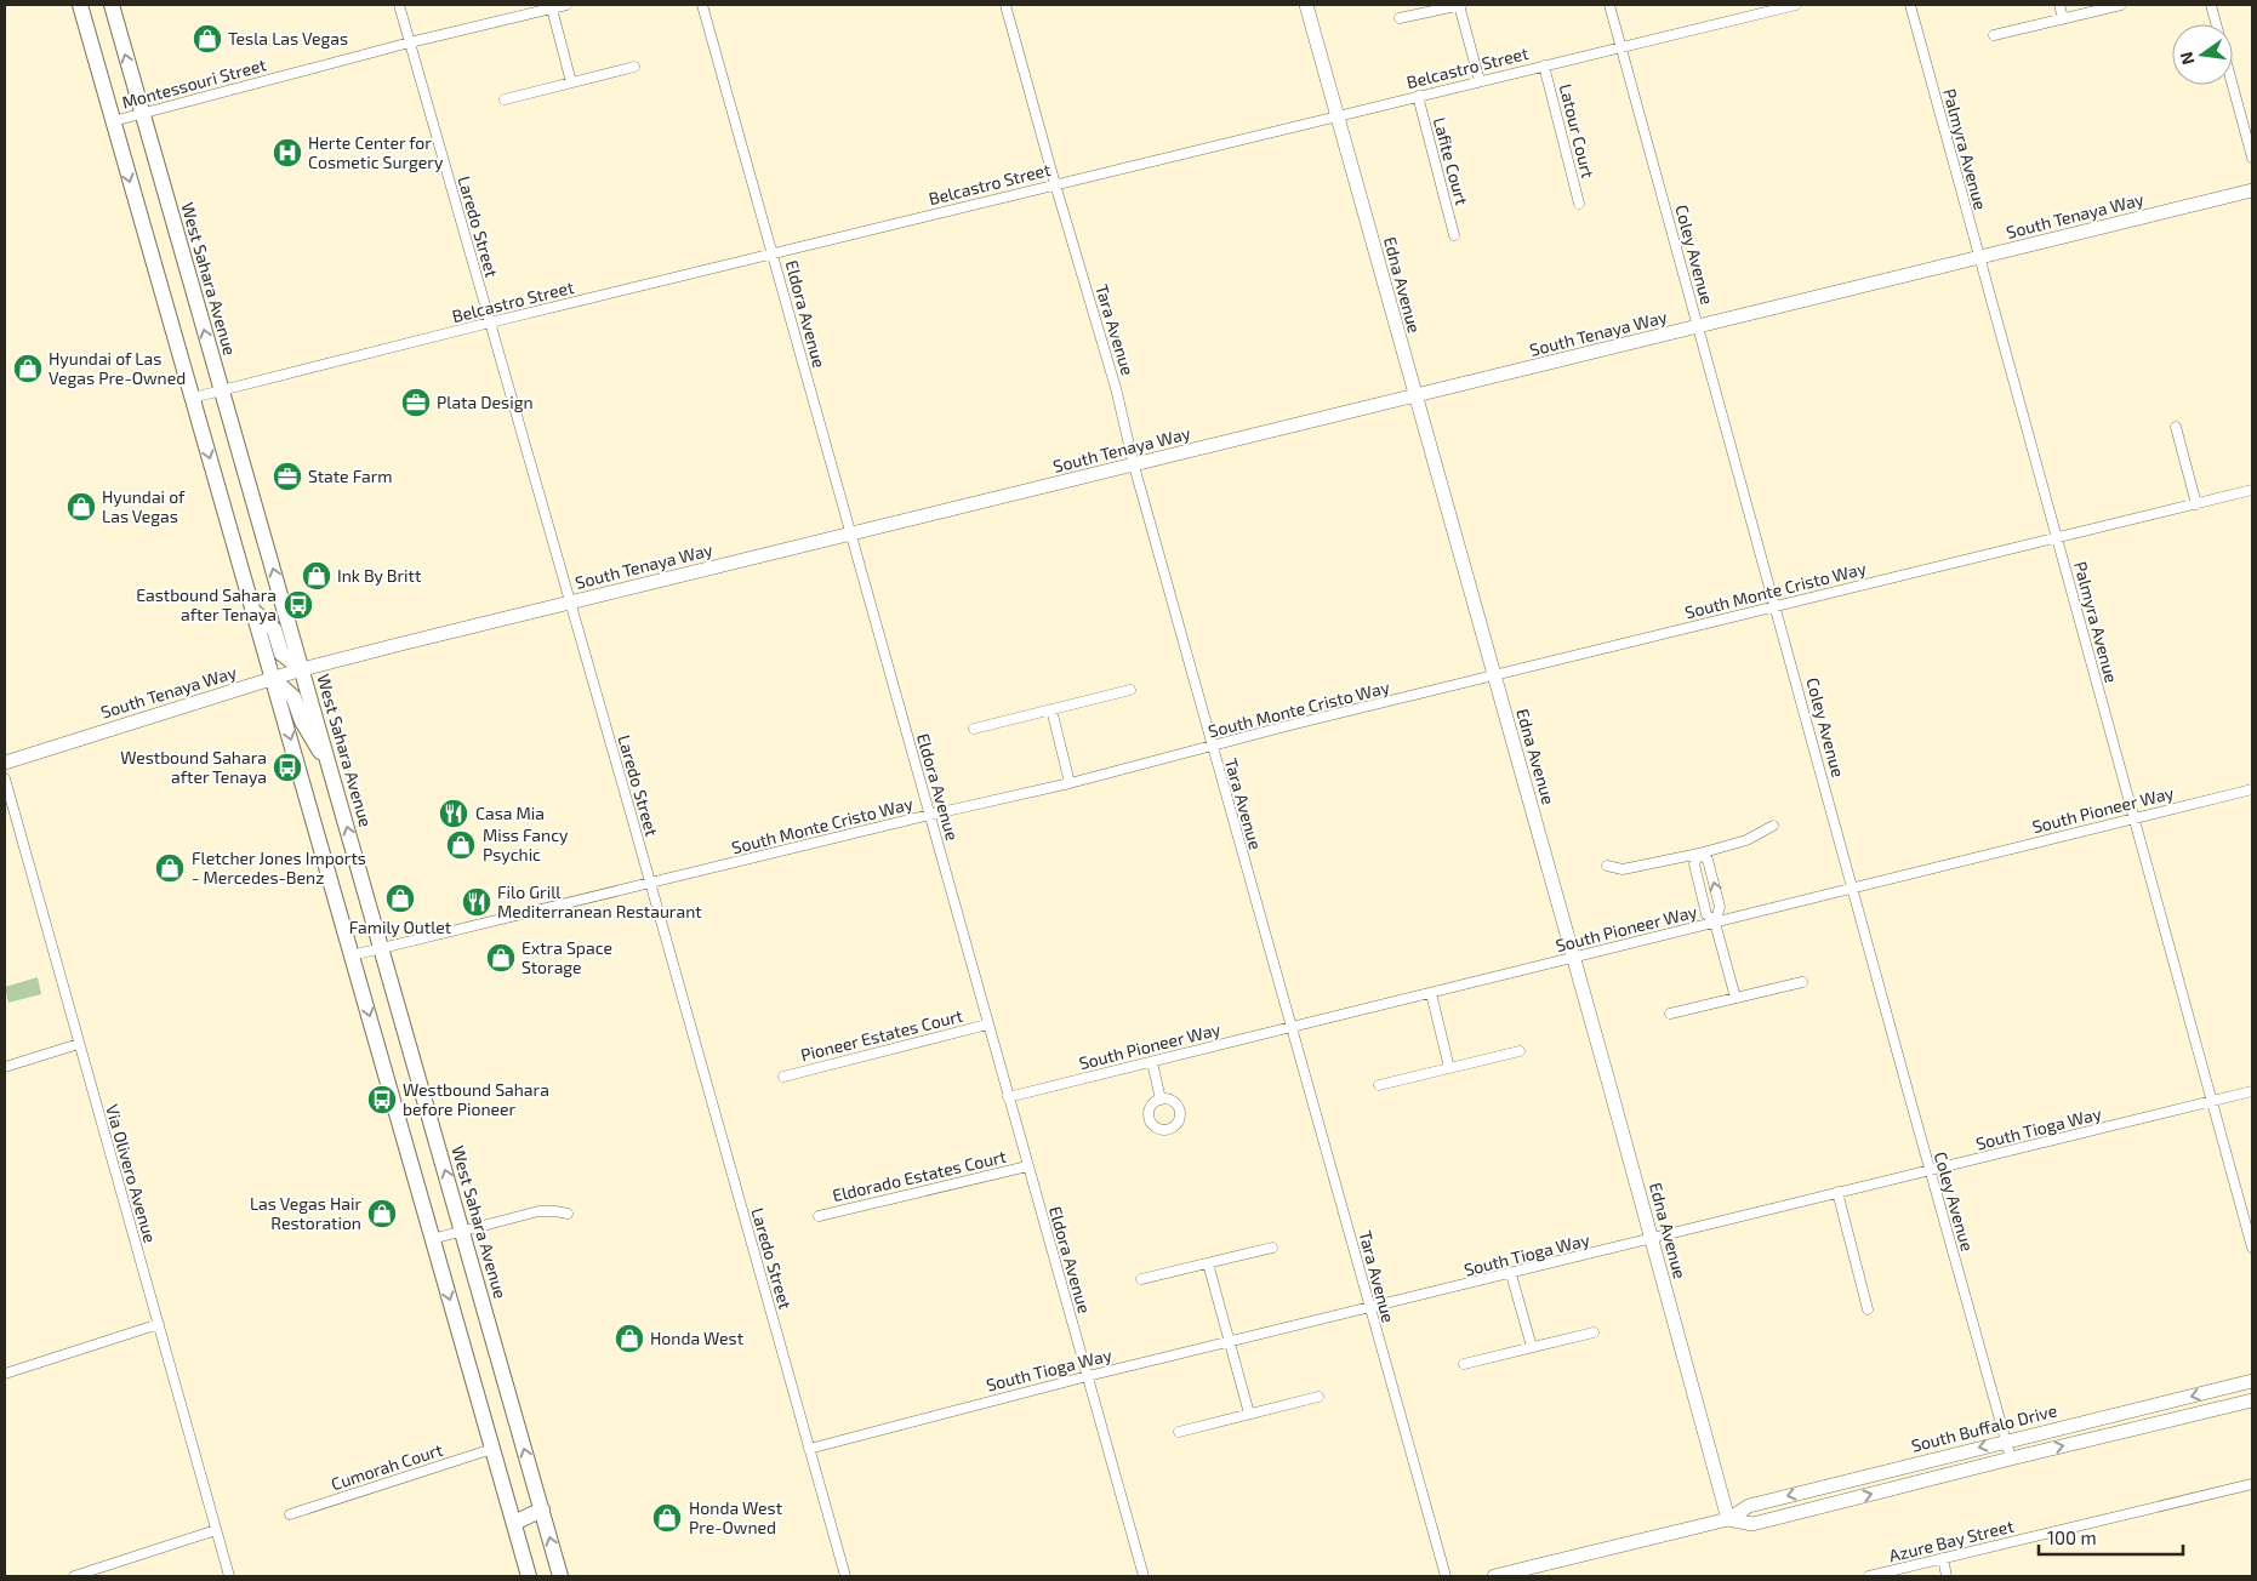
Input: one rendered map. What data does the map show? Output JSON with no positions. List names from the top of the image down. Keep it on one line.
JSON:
{"streets":{"main road":["West Sahara Avenue"],"street":["Belcastro Street","Montessouri Street","Latour Court","Palmyra Avenue","Lafite Court","South Tenaya Way","Laredo Street","Coley Avenue","Edna Avenue","Eldora Avenue","Tara Avenue","South Monte Cristo Way","South Pioneer Way","Pioneer Estates Court","South Tioga Way","Via Olivero Avenue","Eldorado Estates Court","South Buffalo Drive","Cumorah Court","Azure Bay Street"]},"crossings":[["Belcastro Street","Latour Court"],["Belcastro Street","Lafite Court"],["Belcastro Street","Laredo Street"],["Belcastro Street","Coley Avenue"],["Belcastro Street","West Sahara Avenue"],["Belcastro Street","Edna Avenue"],["Belcastro Street","Eldora Avenue"],["Belcastro Street","Tara Avenue"],["Montessouri Street","Laredo Street"],["Montessouri Street","West Sahara Avenue"],["Palmyra Avenue","South Tenaya Way"],["Palmyra Avenue","South Monte Cristo Way"],["Palmyra Avenue","South Pioneer Way"],["Palmyra Avenue","South Tioga Way"],["South Tenaya Way","Laredo Street"],["South Tenaya Way","Coley Avenue"],["South Tenaya Way","West Sahara Avenue"],["South Tenaya Way","Edna Avenue"],["South Tenaya Way","Eldora Avenue"],["South Tenaya Way","Tara Avenue"],["Laredo Street","South Monte Cristo Way"],["Laredo Street","South Tioga Way"],["Coley Avenue","South Monte Cristo Way"],["Coley Avenue","South Pioneer Way"],["Coley Avenue","South Tioga Way"],["Coley Avenue","South Buffalo Drive"],["West Sahara Avenue","South Monte Cristo Way"],["Edna Avenue","South Monte Cristo Way"],["Edna Avenue","South Pioneer Way"],["Edna Avenue","South Tioga Way"],["Edna Avenue","South Buffalo Drive"],["Eldora Avenue","South Monte Cristo Way"],["Eldora Avenue","South Pioneer Way"],["Eldora Avenue","Pioneer Estates Court"],["Eldora Avenue","South Tioga Way"],["Eldora Avenue","Eldorado Estates Court"],["Tara Avenue","South Monte Cristo Way"],["Tara Avenue","South Pioneer Way"],["Tara Avenue","South Tioga Way"]],"places":{"shop":["Tesla Las Vegas","Hyundai of Las Vegas Pre-Owned","Hyundai of Las Vegas","Ink By Britt","Miss Fancy Psychic","Fletcher Jones Imports - Mercedes-Benz","Family Outlet","Extra Space Storage","Las Vegas Hair Restoration","Honda West","Honda West Pre-Owned"],"hospital":["Herte Center for Cosmetic Surgery"],"office":["Plata Design","State Farm"],"bus stop":["Eastbound Sahara after Tenaya","Westbound Sahara after Tenaya","Westbound Sahara before Pioneer"],"restaurant":["Casa Mia","Filo Grill Mediterranean Restaurant"]},"scale_bar":"100 m","north":"left"}
